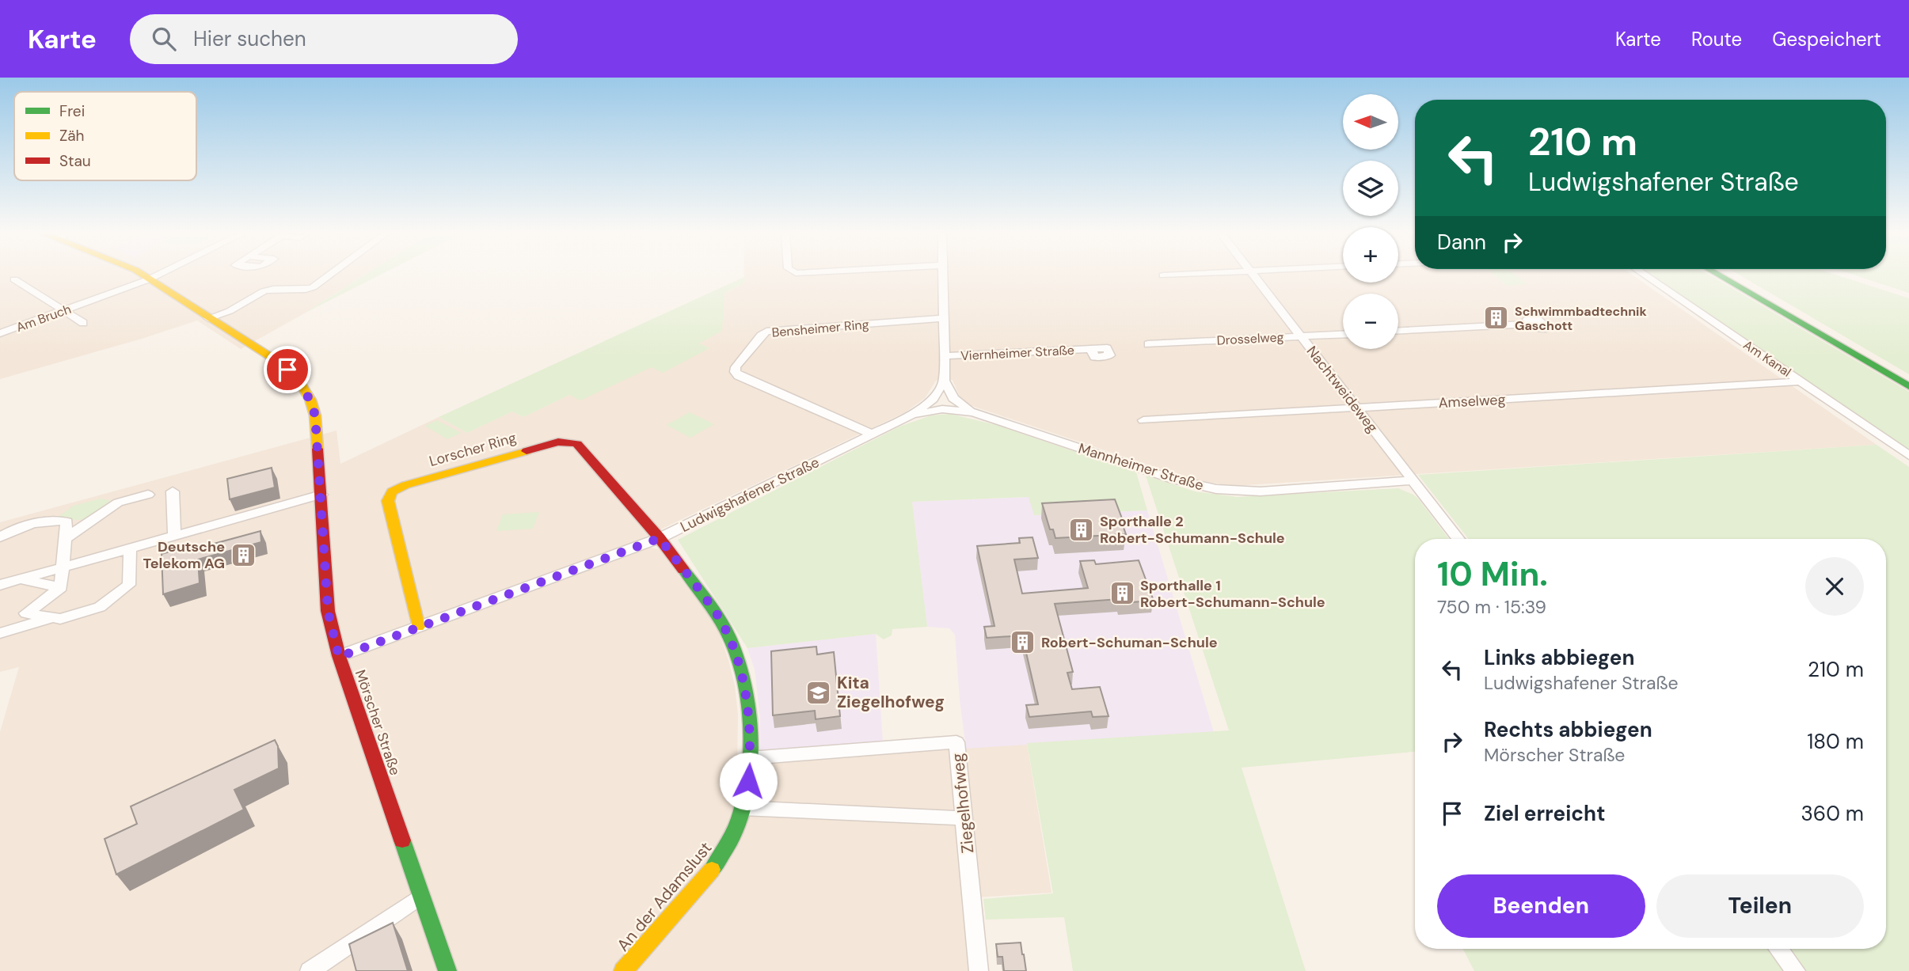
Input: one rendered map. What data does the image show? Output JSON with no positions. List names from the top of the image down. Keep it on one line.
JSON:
{"streets":{"main road":["Lorscher Ring","Mörscher Straße","An der Adamslust"],"street":["Am Bruch","Bensheimer Ring","Drosselweg","Viernheimer Straße","Am Kanal","Nachtweideweg","Amselweg","Mannheimer Straße","Ludwigshafener Straße","Ziegelhofweg"]},"crossings":[["Am Bruch","Mörscher Straße"],["Bensheimer Ring","Ludwigshafener Straße"],["Drosselweg","Nachtweideweg"],["Am Kanal","Amselweg"],["Nachtweideweg","Amselweg"],["Nachtweideweg","Mannheimer Straße"],["Lorscher Ring","Ludwigshafener Straße"],["Lorscher Ring","An der Adamslust"],["Mannheimer Straße","Ludwigshafener Straße"],["Ludwigshafener Straße","Mörscher Straße"],["Ludwigshafener Straße","An der Adamslust"],["Ziegelhofweg","An der Adamslust"]],"places":{"building":["Schwimmbadtechnik Gaschott","Sporthalle 2 Robert-Schumann-Schule","Deutsche Telekom AG","Sporthalle 1 Robert-Schumann-Schule","Robert-Schuman-Schule"],"school or university":["Kita Ziegelhofweg"]},"legend":["Frei","Zäh","Stau"],"north":"left","page":{"header":"Karte","search":"Hier suchen","nav":["Karte","Route","Gespeichert"],"map_buttons":["+","−"],"turn":["210 m","Ludwigshafener Straße"],"then":"Dann","heading":["10 Min.","750 m · 15:39"],"list":[{"name":"Links abbiegen","note":"Ludwigshafener Straße","value":"210 m"},{"name":"Rechts abbiegen","note":"Mörscher Straße","value":"180 m"},{"name":"Ziel erreicht","value":"360 m"}],"buttons":["Beenden","Teilen"]}}
